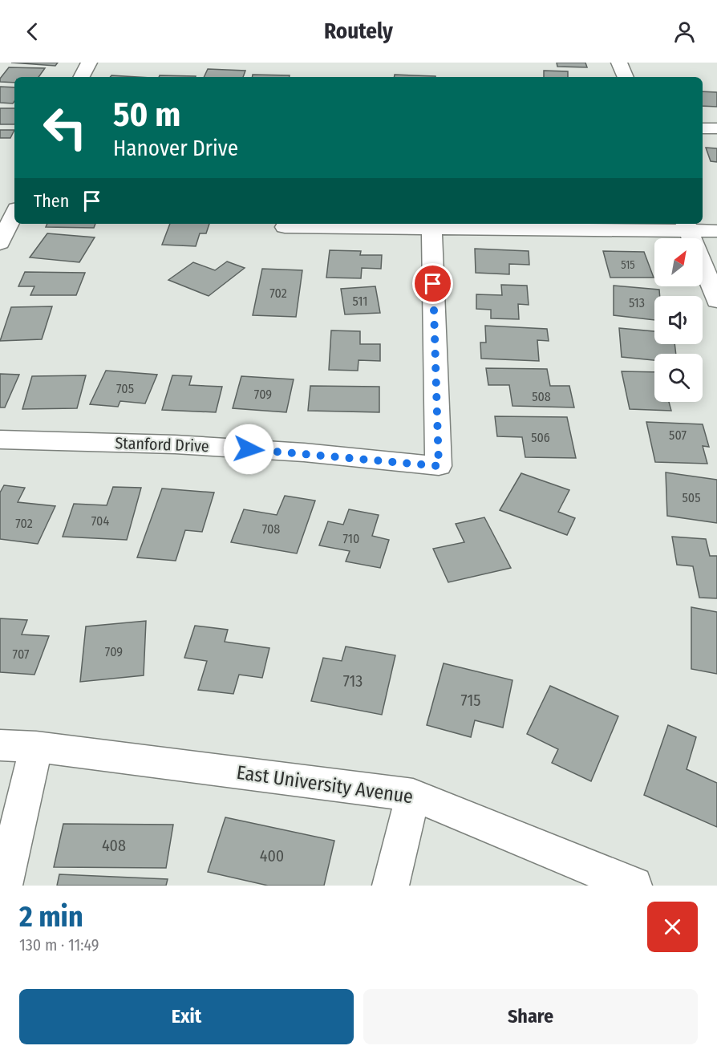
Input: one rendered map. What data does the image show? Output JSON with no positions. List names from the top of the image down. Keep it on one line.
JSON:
{"streets":{"street":["Stanford Drive","East University Avenue"]},"house_numbers":["515","702","511","513","705","709","508","507","506","505","704","702","708","710","709","707","713","715","408","400"],"north":"top right","page":{"header":"Routely","turn":["50 m","Hanover Drive"],"then":"Then","heading":["2 min","130 m · 11:49"],"buttons":["Exit","Share"]}}
